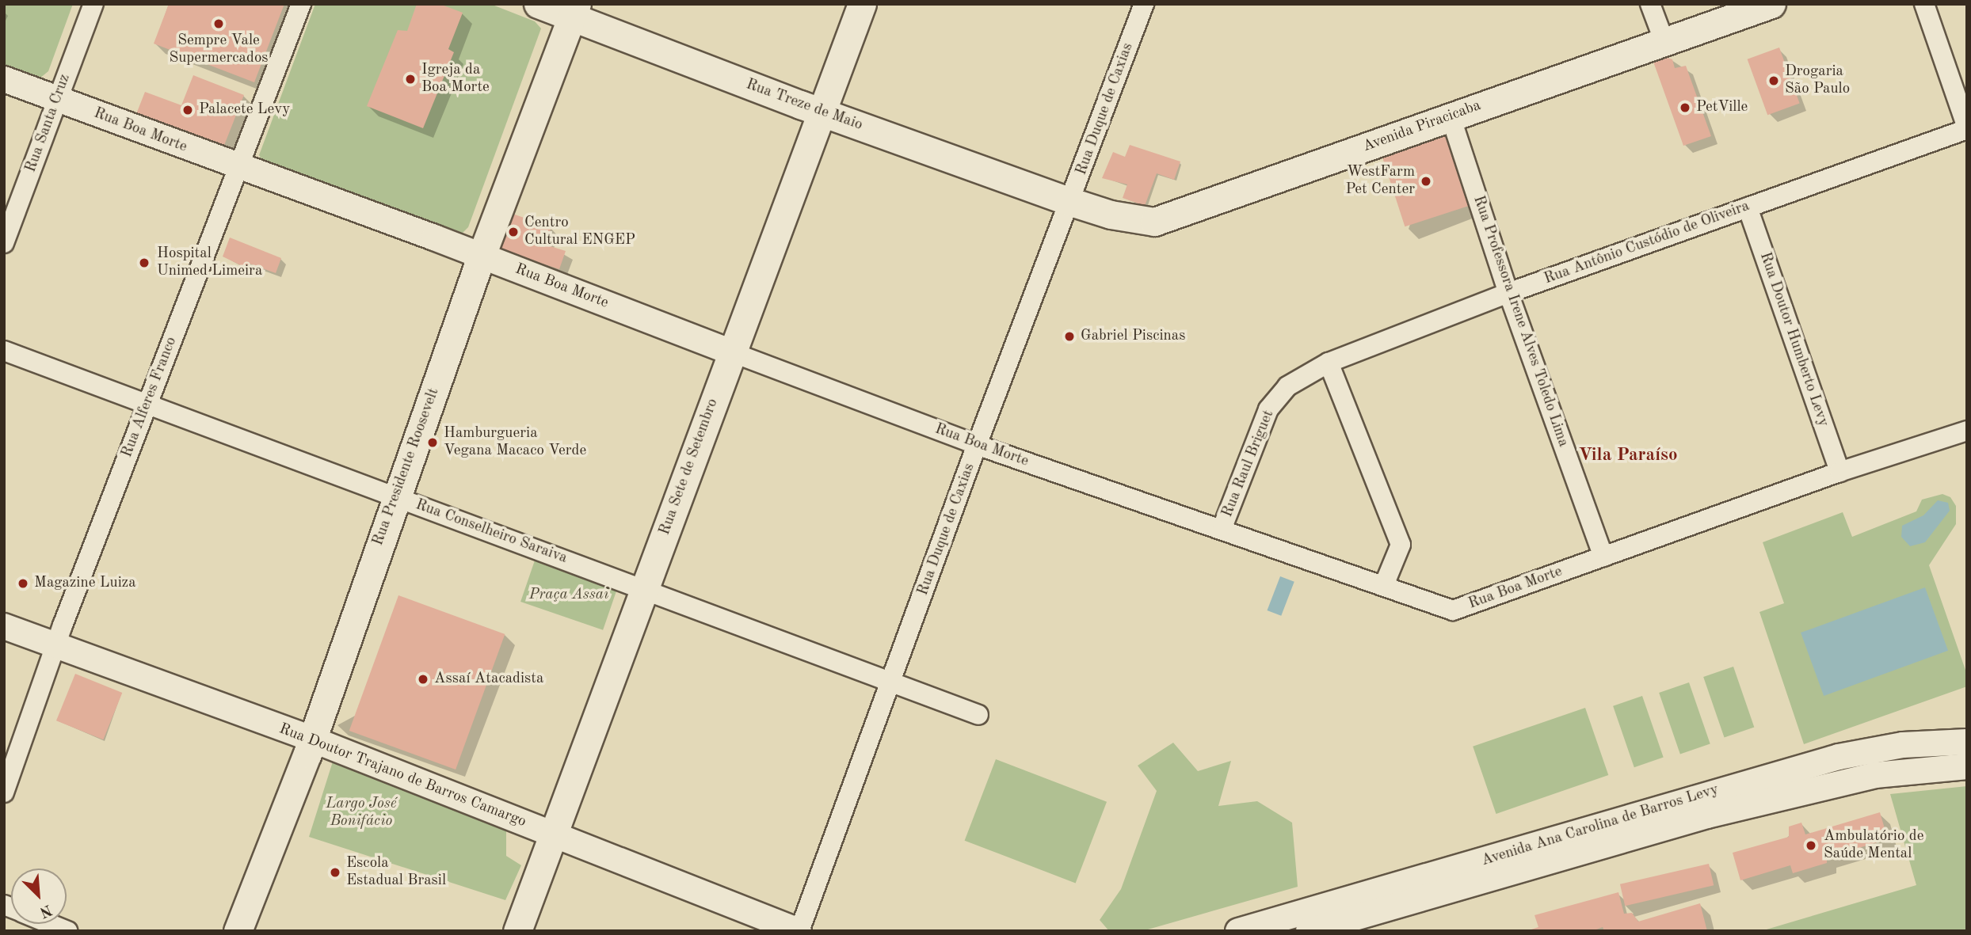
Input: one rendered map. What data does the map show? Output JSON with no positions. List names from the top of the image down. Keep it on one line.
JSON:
{"streets":{"main road":["Rua Treze de Maio","Avenida Piracicaba","Rua Presidente Roosevelt","Rua Sete de Setembro"],"street":["Rua Duque de Caxias","Rua Santa Cruz","Rua Boa Morte","Rua Antônio Custódio de Oliveira","Rua Professora Irene Alves Toledo Lima","Rua Doutor Humberto Levy","Rua Alferes Franco","Rua Raul Briguet","Rua Conselheiro Saraiva","Rua Doutor Trajano de Barros Camargo","Avenida Ana Carolina de Barros Levy"]},"crossings":[["Rua Treze de Maio","Rua Duque de Caxias"],["Rua Treze de Maio","Avenida Piracicaba"],["Rua Treze de Maio","Rua Presidente Roosevelt"],["Rua Treze de Maio","Rua Sete de Setembro"],["Rua Duque de Caxias","Avenida Piracicaba"],["Rua Duque de Caxias","Rua Boa Morte"],["Rua Duque de Caxias","Rua Conselheiro Saraiva"],["Rua Duque de Caxias","Rua Doutor Trajano de Barros Camargo"],["Rua Santa Cruz","Rua Boa Morte"],["Avenida Piracicaba","Rua Professora Irene Alves Toledo Lima"],["Rua Boa Morte","Rua Professora Irene Alves Toledo Lima"],["Rua Boa Morte","Rua Doutor Humberto Levy"],["Rua Boa Morte","Rua Alferes Franco"],["Rua Boa Morte","Rua Raul Briguet"],["Rua Boa Morte","Rua Presidente Roosevelt"],["Rua Boa Morte","Rua Sete de Setembro"],["Rua Antônio Custódio de Oliveira","Rua Professora Irene Alves Toledo Lima"],["Rua Antônio Custódio de Oliveira","Rua Doutor Humberto Levy"],["Rua Antônio Custódio de Oliveira","Rua Raul Briguet"],["Rua Alferes Franco","Rua Conselheiro Saraiva"],["Rua Alferes Franco","Rua Doutor Trajano de Barros Camargo"],["Rua Presidente Roosevelt","Rua Conselheiro Saraiva"],["Rua Presidente Roosevelt","Rua Doutor Trajano de Barros Camargo"],["Rua Sete de Setembro","Rua Conselheiro Saraiva"],["Rua Sete de Setembro","Rua Doutor Trajano de Barros Camargo"]],"districts":["Vila Paraíso"],"parks":["Praça Assai","Largo José Bonifácio"],"places":["Sempre Vale Supermercados","Igreja da Boa Morte","Drogaria São Paulo","PetVille","Palacete Levy","WestFarm Pet Center","Centro Cultural ENGEP","Hospital Unimed Limeira","Gabriel Piscinas","Hamburgueria Vegana Macaco Verde","Magazine Luiza","Assaí Atacadista","Ambulatório de Saúde Mental","Escola Estadual Brasil"],"north":"bottom right"}
